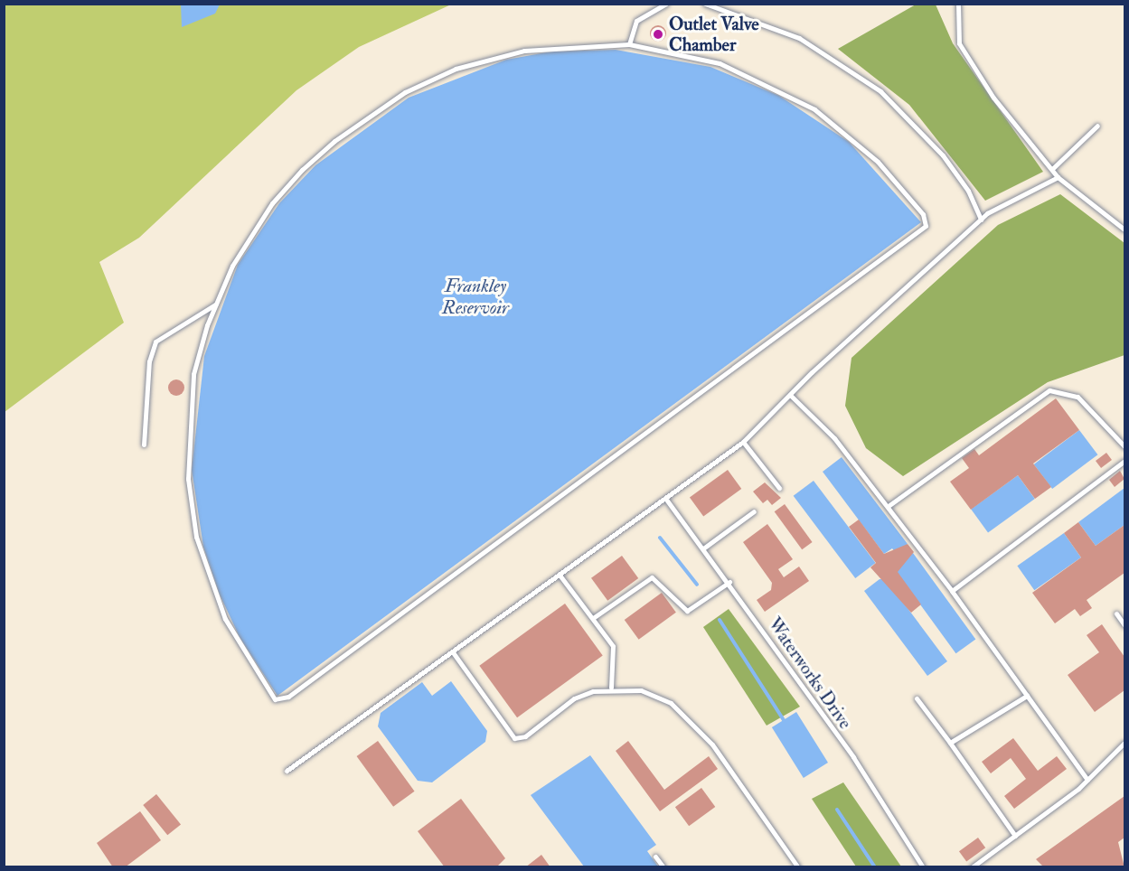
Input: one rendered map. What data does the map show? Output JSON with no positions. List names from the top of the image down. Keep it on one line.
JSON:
{"streets":{"lane":["Waterworks Drive"]},"water":["Frankley Reservoir"],"places":["Outlet Valve Chamber"]}
